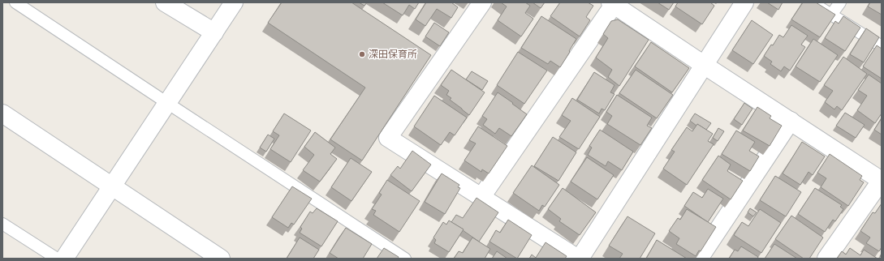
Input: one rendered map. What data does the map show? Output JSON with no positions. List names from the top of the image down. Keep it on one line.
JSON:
{"places":["深田保育所"]}
